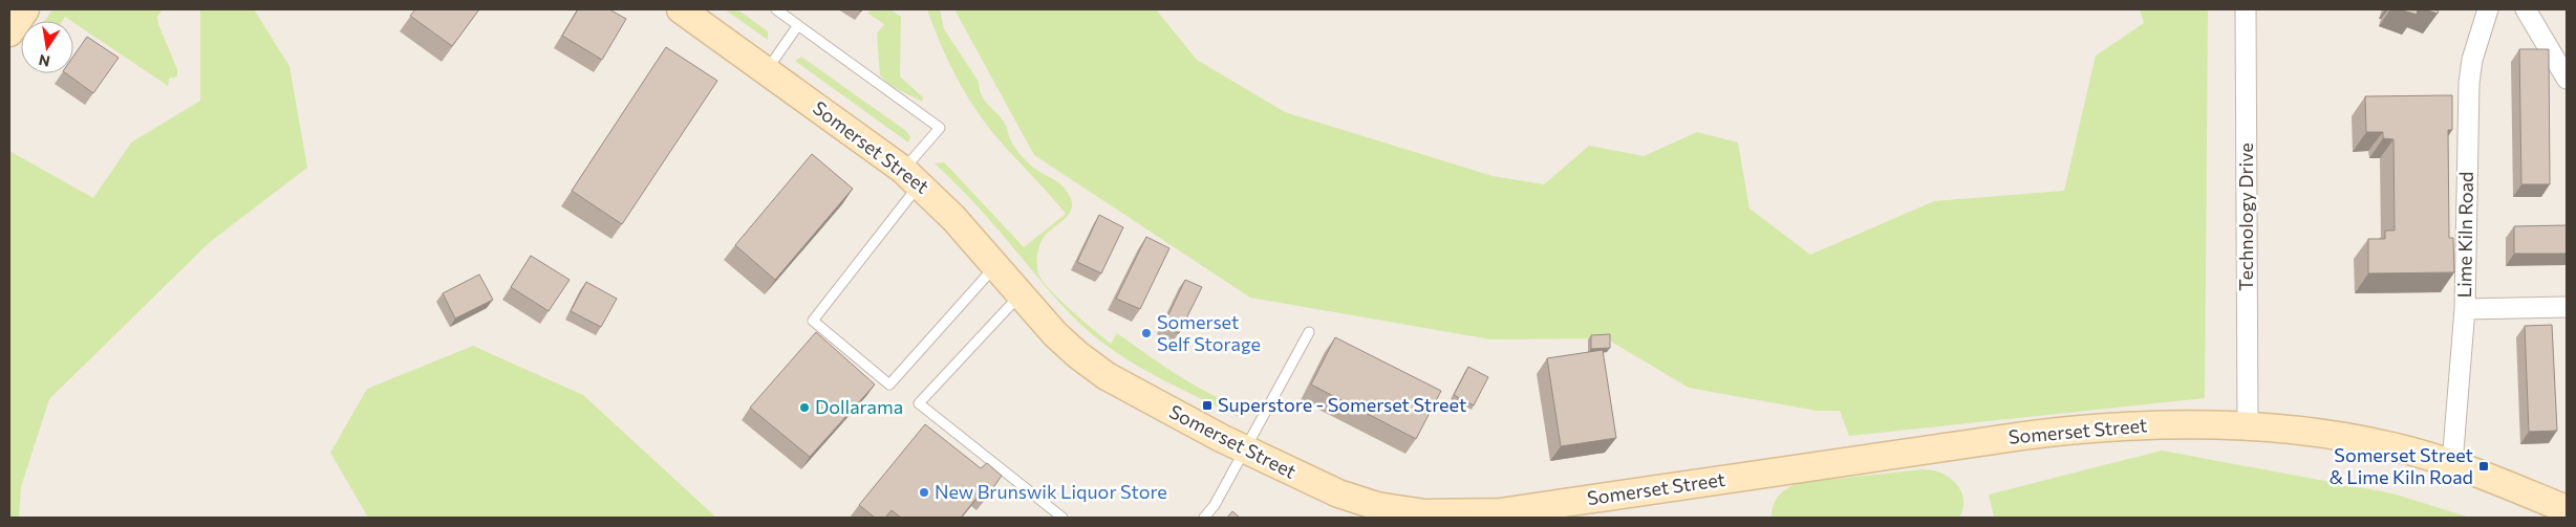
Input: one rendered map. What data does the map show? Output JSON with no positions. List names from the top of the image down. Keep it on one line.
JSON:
{"streets":{"main road":["Somerset Street"],"street":["Technology Drive","Lime Kiln Road"]},"crossings":[["Somerset Street","Technology Drive"],["Somerset Street","Lime Kiln Road"]],"places":{"other":["Somerset Self Storage","Dollarama","New Brunswik Liquor Store"],"transit":["Superstore - Somerset Street","Somerset Street & Lime Kiln Road"]},"north":"bottom"}
